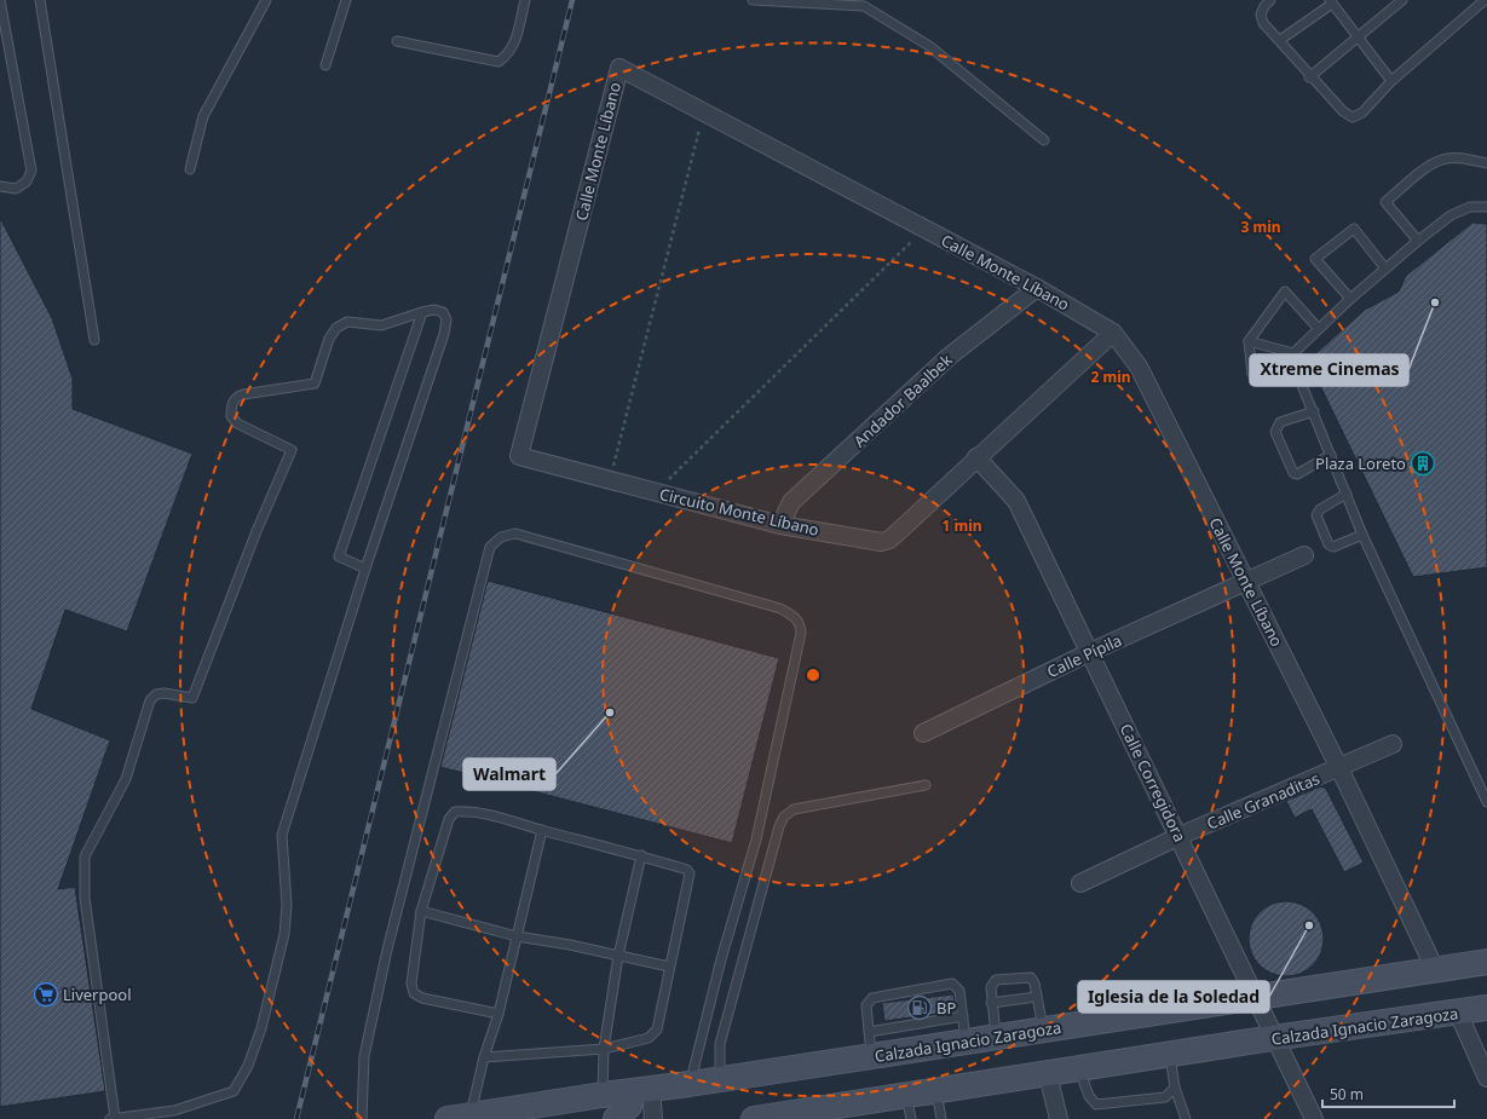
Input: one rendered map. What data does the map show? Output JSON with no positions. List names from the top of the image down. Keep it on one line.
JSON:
{"streets":{"main road":["Calzada Ignacio Zaragoza"],"street":["Calle Monte Líbano","Andador Baalbek","Circuito Monte Líbano","Calle Pípila","Calle Corregidora","Calle Granaditas"]},"crossings":[["Calle Monte Líbano","Andador Baalbek"],["Calle Monte Líbano","Circuito Monte Líbano"],["Calle Monte Líbano","Calle Pípila"],["Calle Monte Líbano","Calle Granaditas"],["Calle Monte Líbano","Calzada Ignacio Zaragoza"],["Andador Baalbek","Circuito Monte Líbano"],["Circuito Monte Líbano","Calle Corregidora"],["Calle Pípila","Calle Corregidora"],["Calle Corregidora","Calle Granaditas"],["Calle Corregidora","Calzada Ignacio Zaragoza"]],"places":{"other":["Xtreme Cinemas","Walmart","Iglesia de la Soledad"],"building":["Plaza Loreto"],"supermarket":["Liverpool"],"fuel station":["BP"]},"scale_bar":"50 m","rings":["3 min","2 min","1 min"]}
